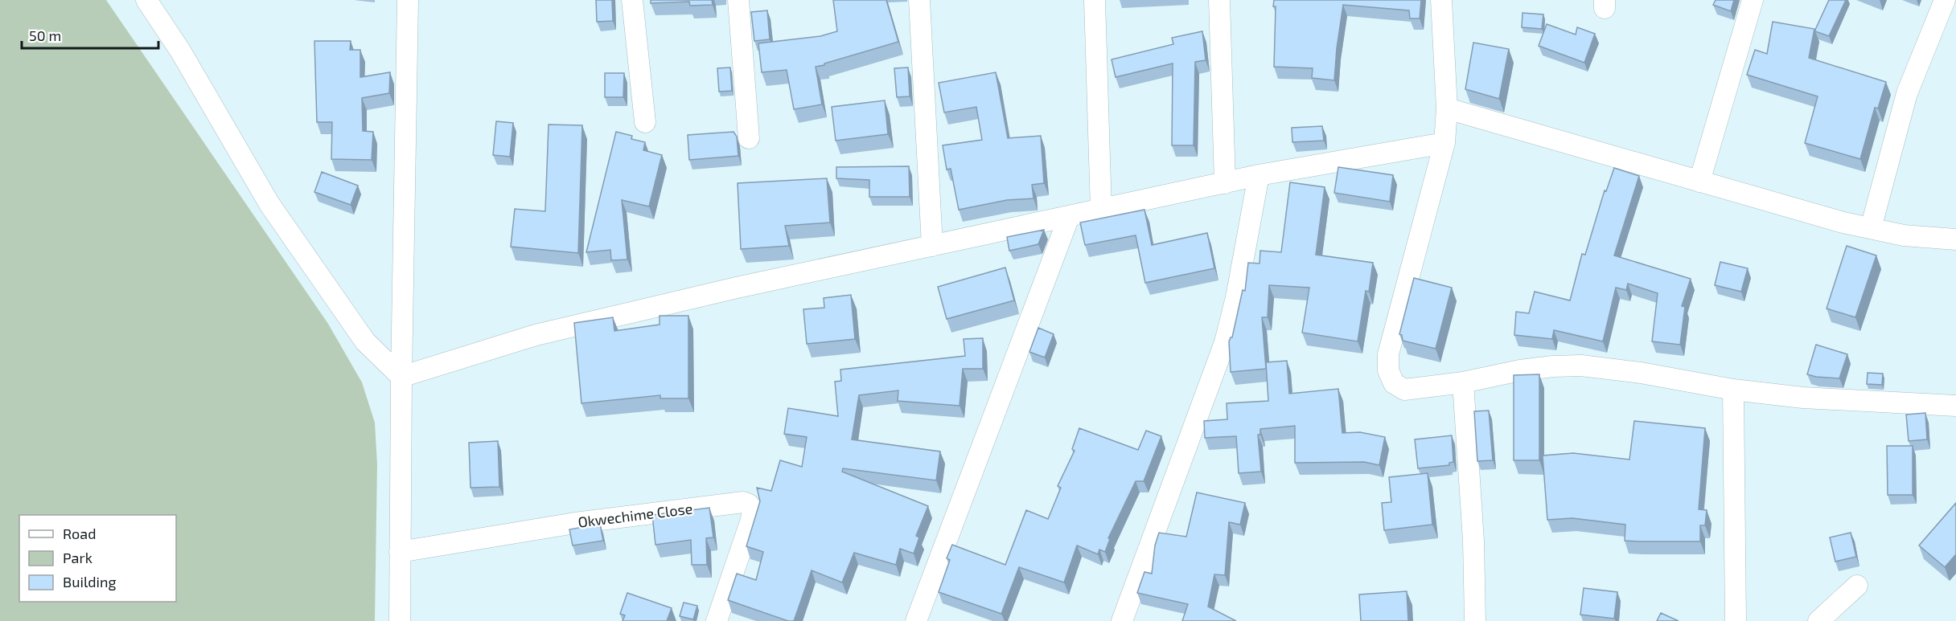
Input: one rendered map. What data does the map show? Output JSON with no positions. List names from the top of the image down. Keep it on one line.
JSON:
{"streets":{"street":["Okwechime Close"]},"legend":["Road","Park","Building"],"scale_bar":"50 m"}
